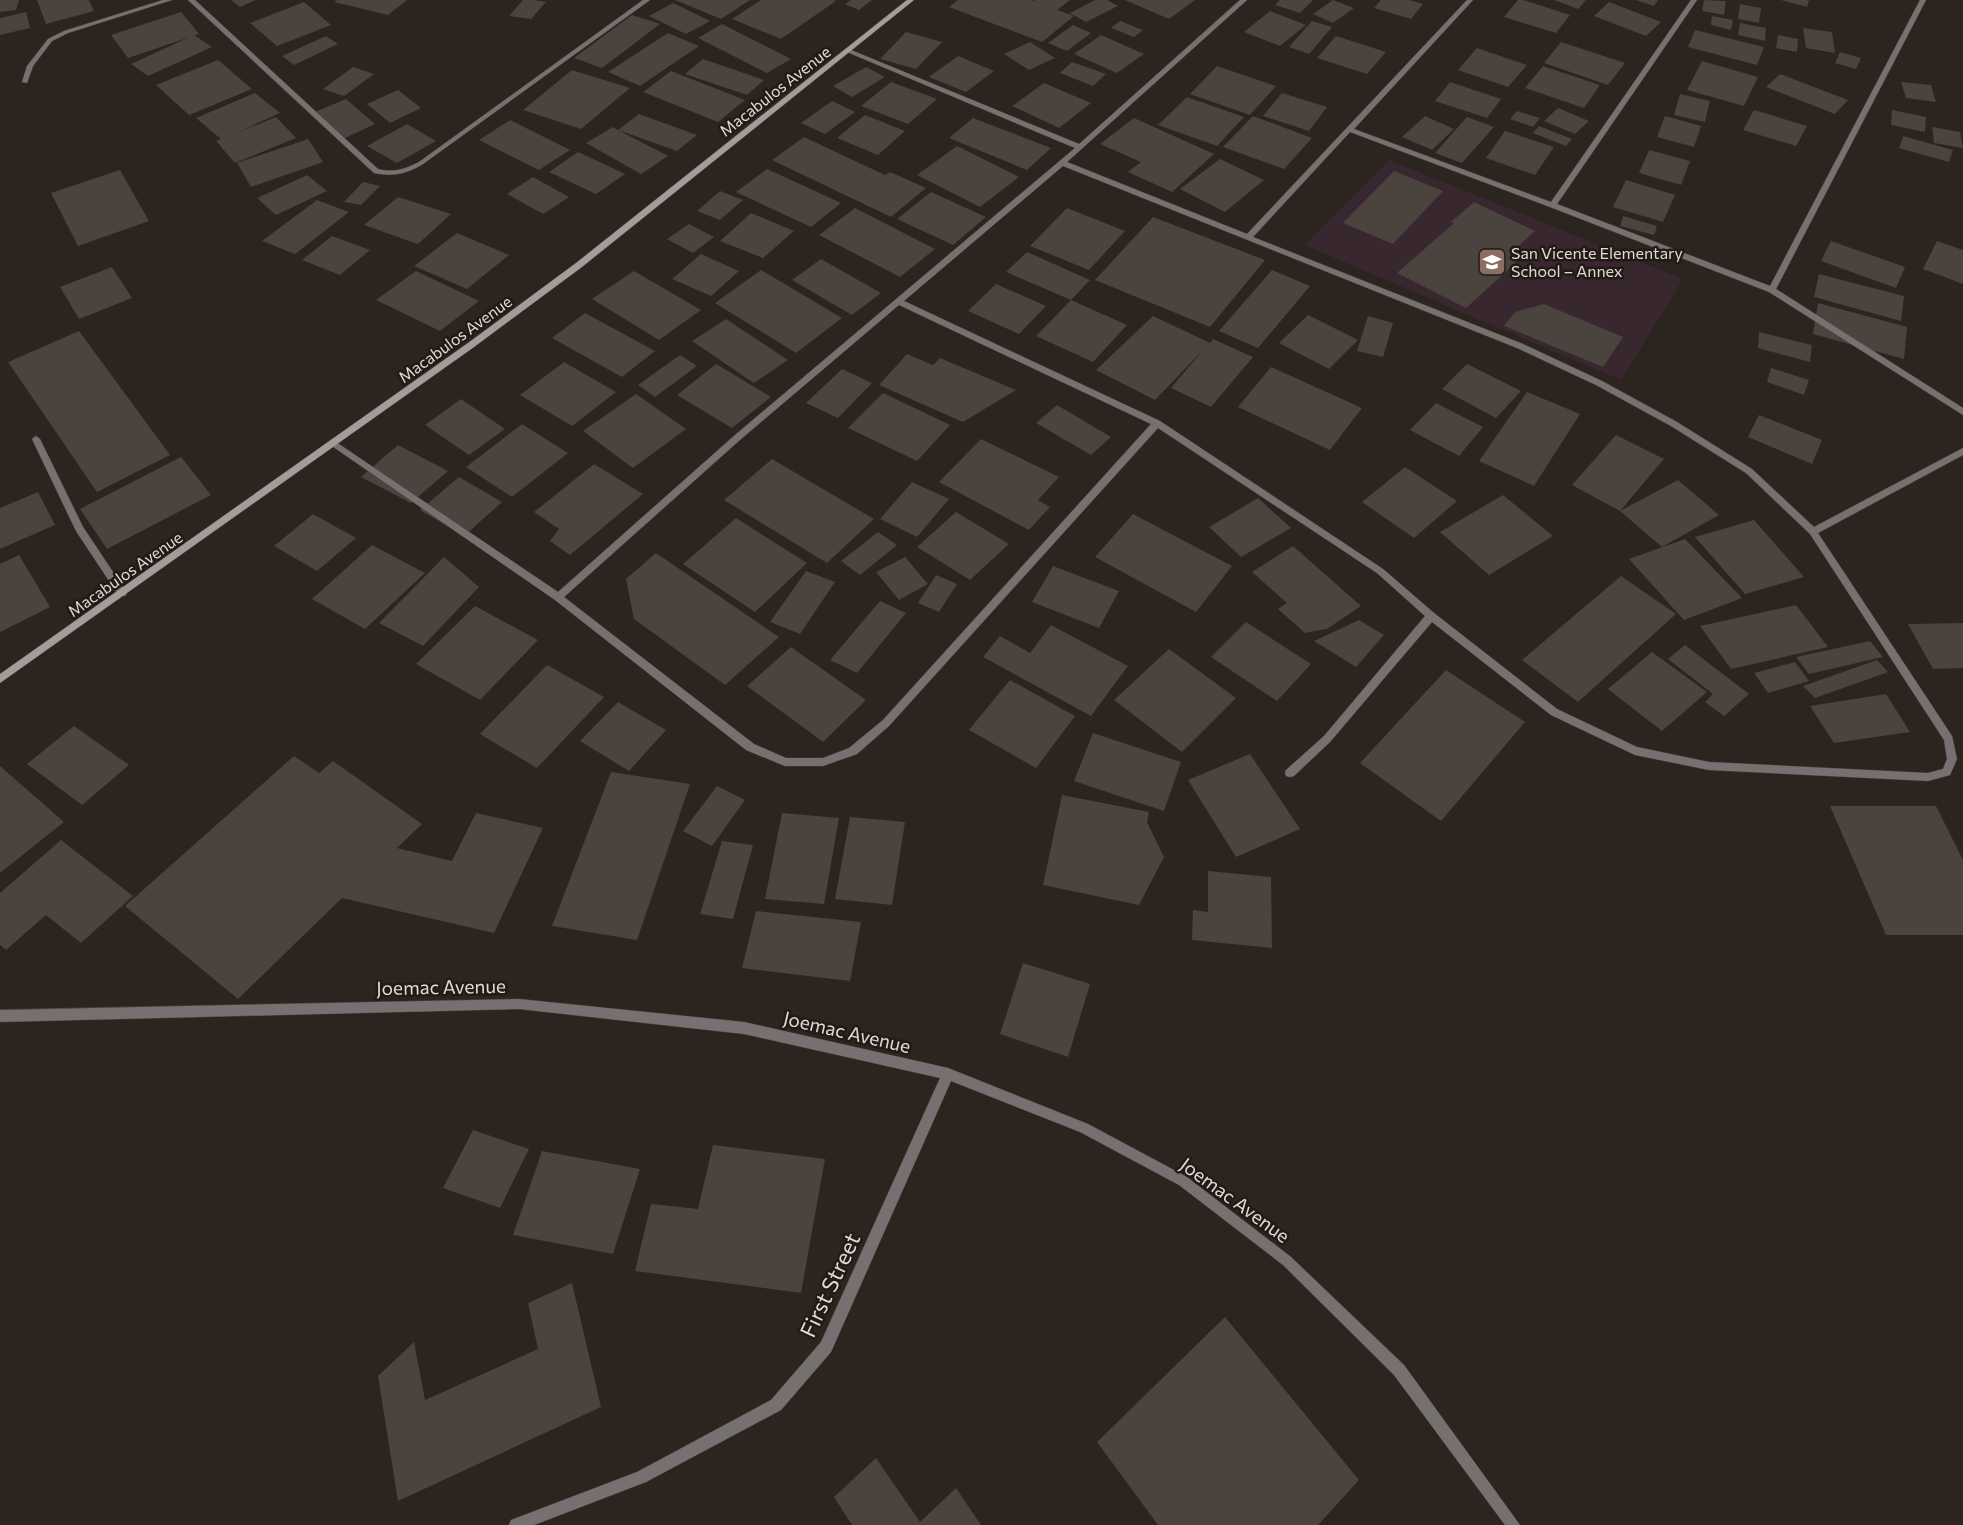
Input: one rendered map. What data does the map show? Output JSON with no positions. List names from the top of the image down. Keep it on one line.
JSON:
{"streets":{"street":["Macabulos Avenue","Joemac Avenue","First Street"]},"crossings":[["Joemac Avenue","First Street"]],"places":{"school or university":["San Vicente Elementary School – Annex"]}}
